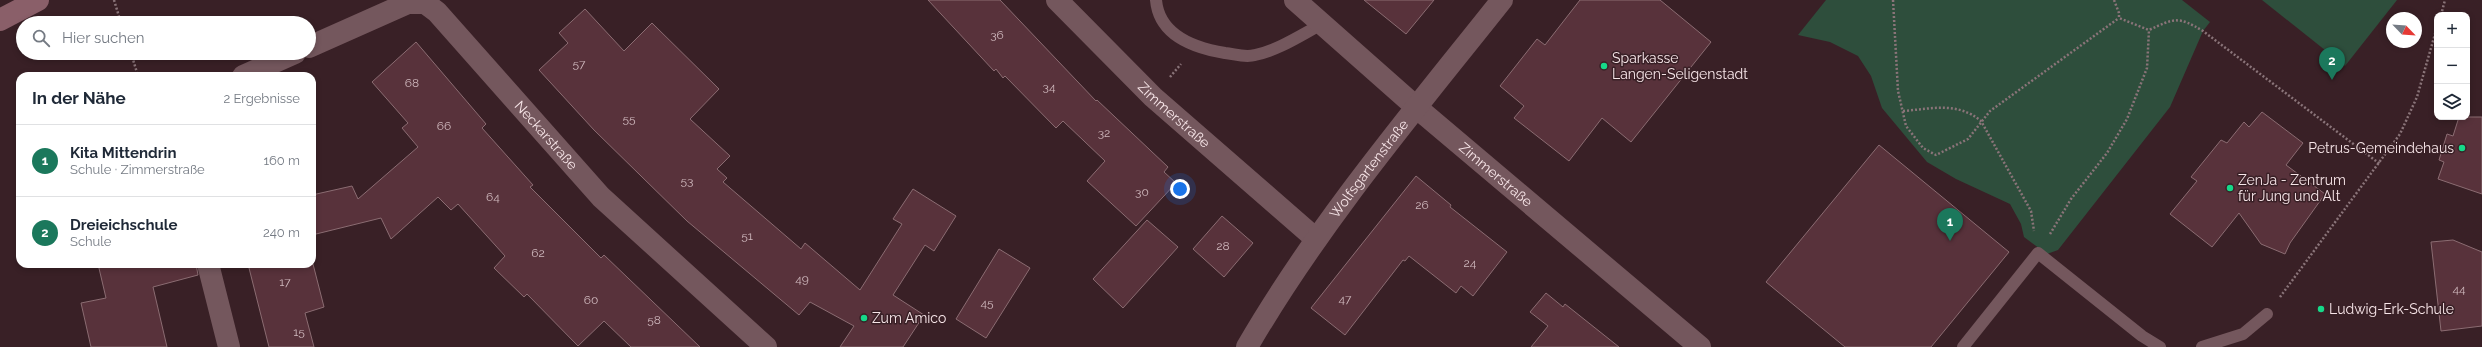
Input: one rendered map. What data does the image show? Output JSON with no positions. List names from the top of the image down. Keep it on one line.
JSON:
{"streets":{"street":["Zimmerstraße","Neckarstraße","Wolfsgartenstraße"]},"crossings":[["Zimmerstraße","Wolfsgartenstraße"]],"places":["Sparkasse Langen-Seligenstadt","Petrus-Gemeindehaus","ZenJa - Zentrum für Jung und Alt","Ludwig-Erk-Schule","Zum Amico"],"house_numbers":["36","57","68","34","55","66","32","53","30","64","26","51","28","62","24","49","17","44","47","60","45","58","15"],"north":"bottom right","page":{"map_buttons":["+","−"],"search":"Hier suchen","pins":["2","1"],"heading":["In der Nähe","2 Ergebnisse"],"list":[{"mark":"1","name":"Kita Mittendrin","note":"Schule · Zimmerstraße","value":"160 m"},{"mark":"2","name":"Dreieichschule","note":"Schule","value":"240 m"}]}}
